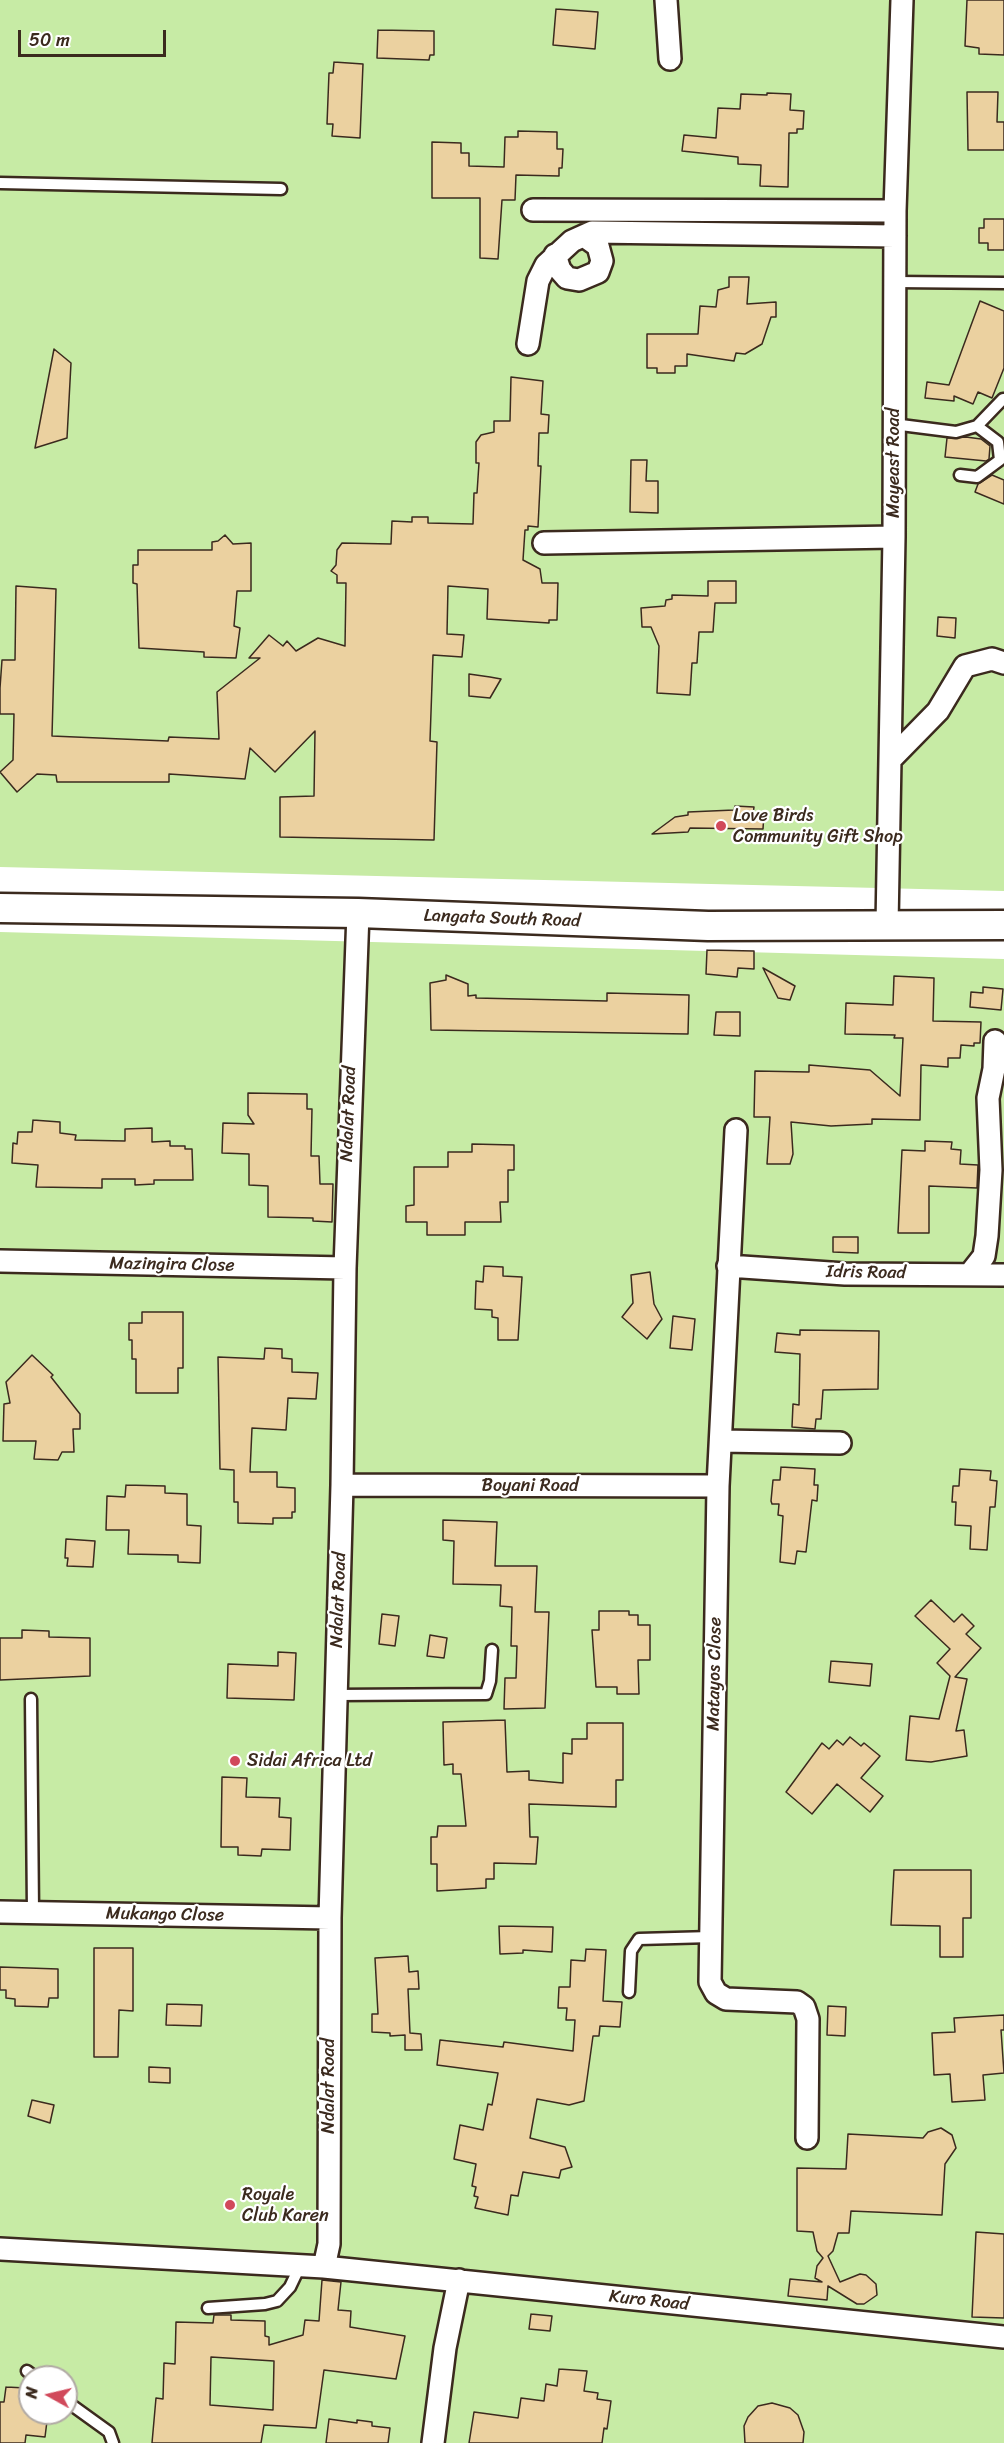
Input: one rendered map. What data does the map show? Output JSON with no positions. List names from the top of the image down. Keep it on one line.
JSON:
{"streets":{"street":["Mayeast Road","Langata South Road","Ndalat Road","Mazingira Close","Idris Road","Boyani Road","Matayos Close","Mukango Close","Kuro Road"]},"crossings":[["Mayeast Road","Langata South Road"],["Langata South Road","Ndalat Road"],["Ndalat Road","Mazingira Close"],["Ndalat Road","Boyani Road"],["Ndalat Road","Mukango Close"],["Ndalat Road","Kuro Road"],["Idris Road","Matayos Close"],["Boyani Road","Matayos Close"]],"places":["Love Birds Community Gift Shop","Sidai Africa Ltd","Royale Club Karen"],"scale_bar":"50 m","north":"left"}
